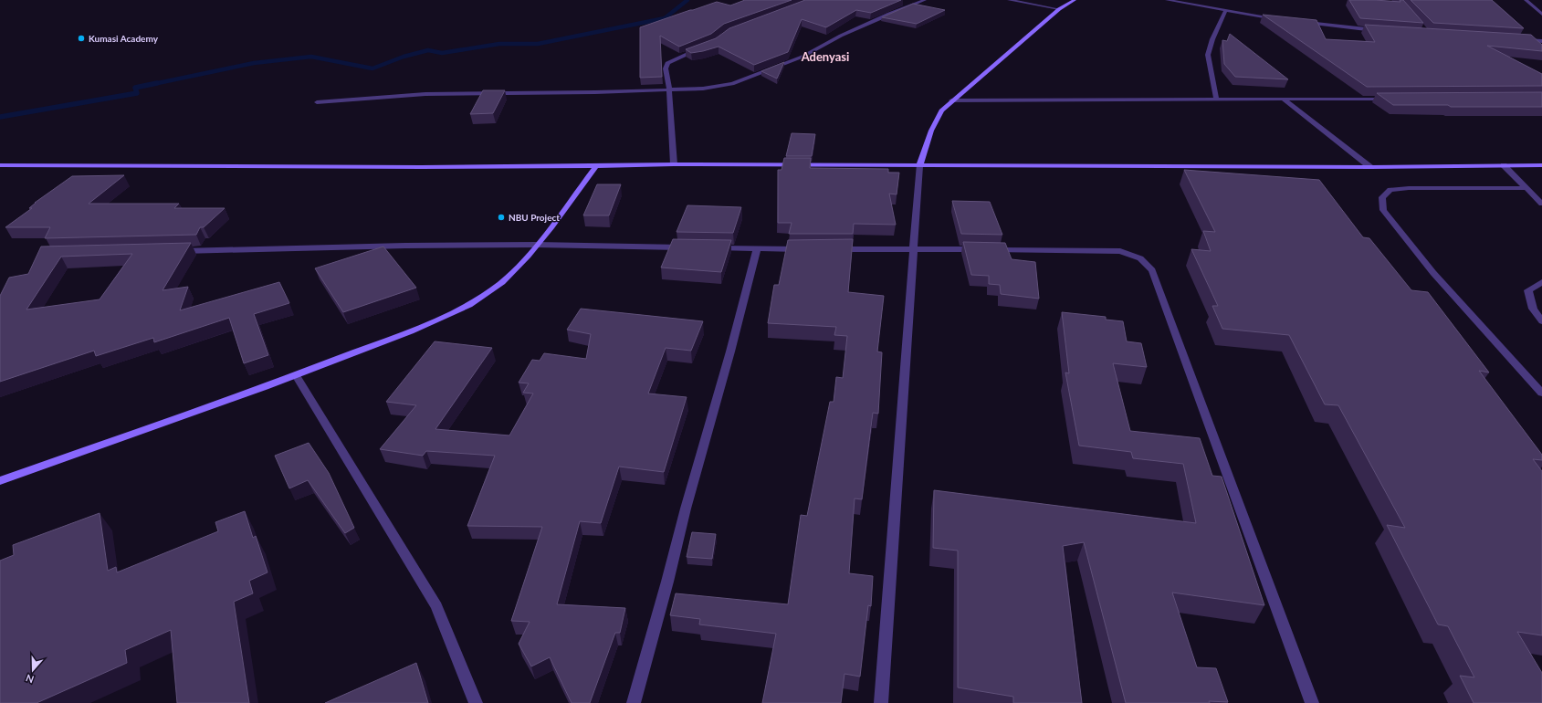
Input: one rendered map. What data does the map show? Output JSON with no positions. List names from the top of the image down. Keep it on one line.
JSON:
{"districts":["Adenyasi"],"places":["Kumasi Academy","NBU Project"],"north":"bottom"}
